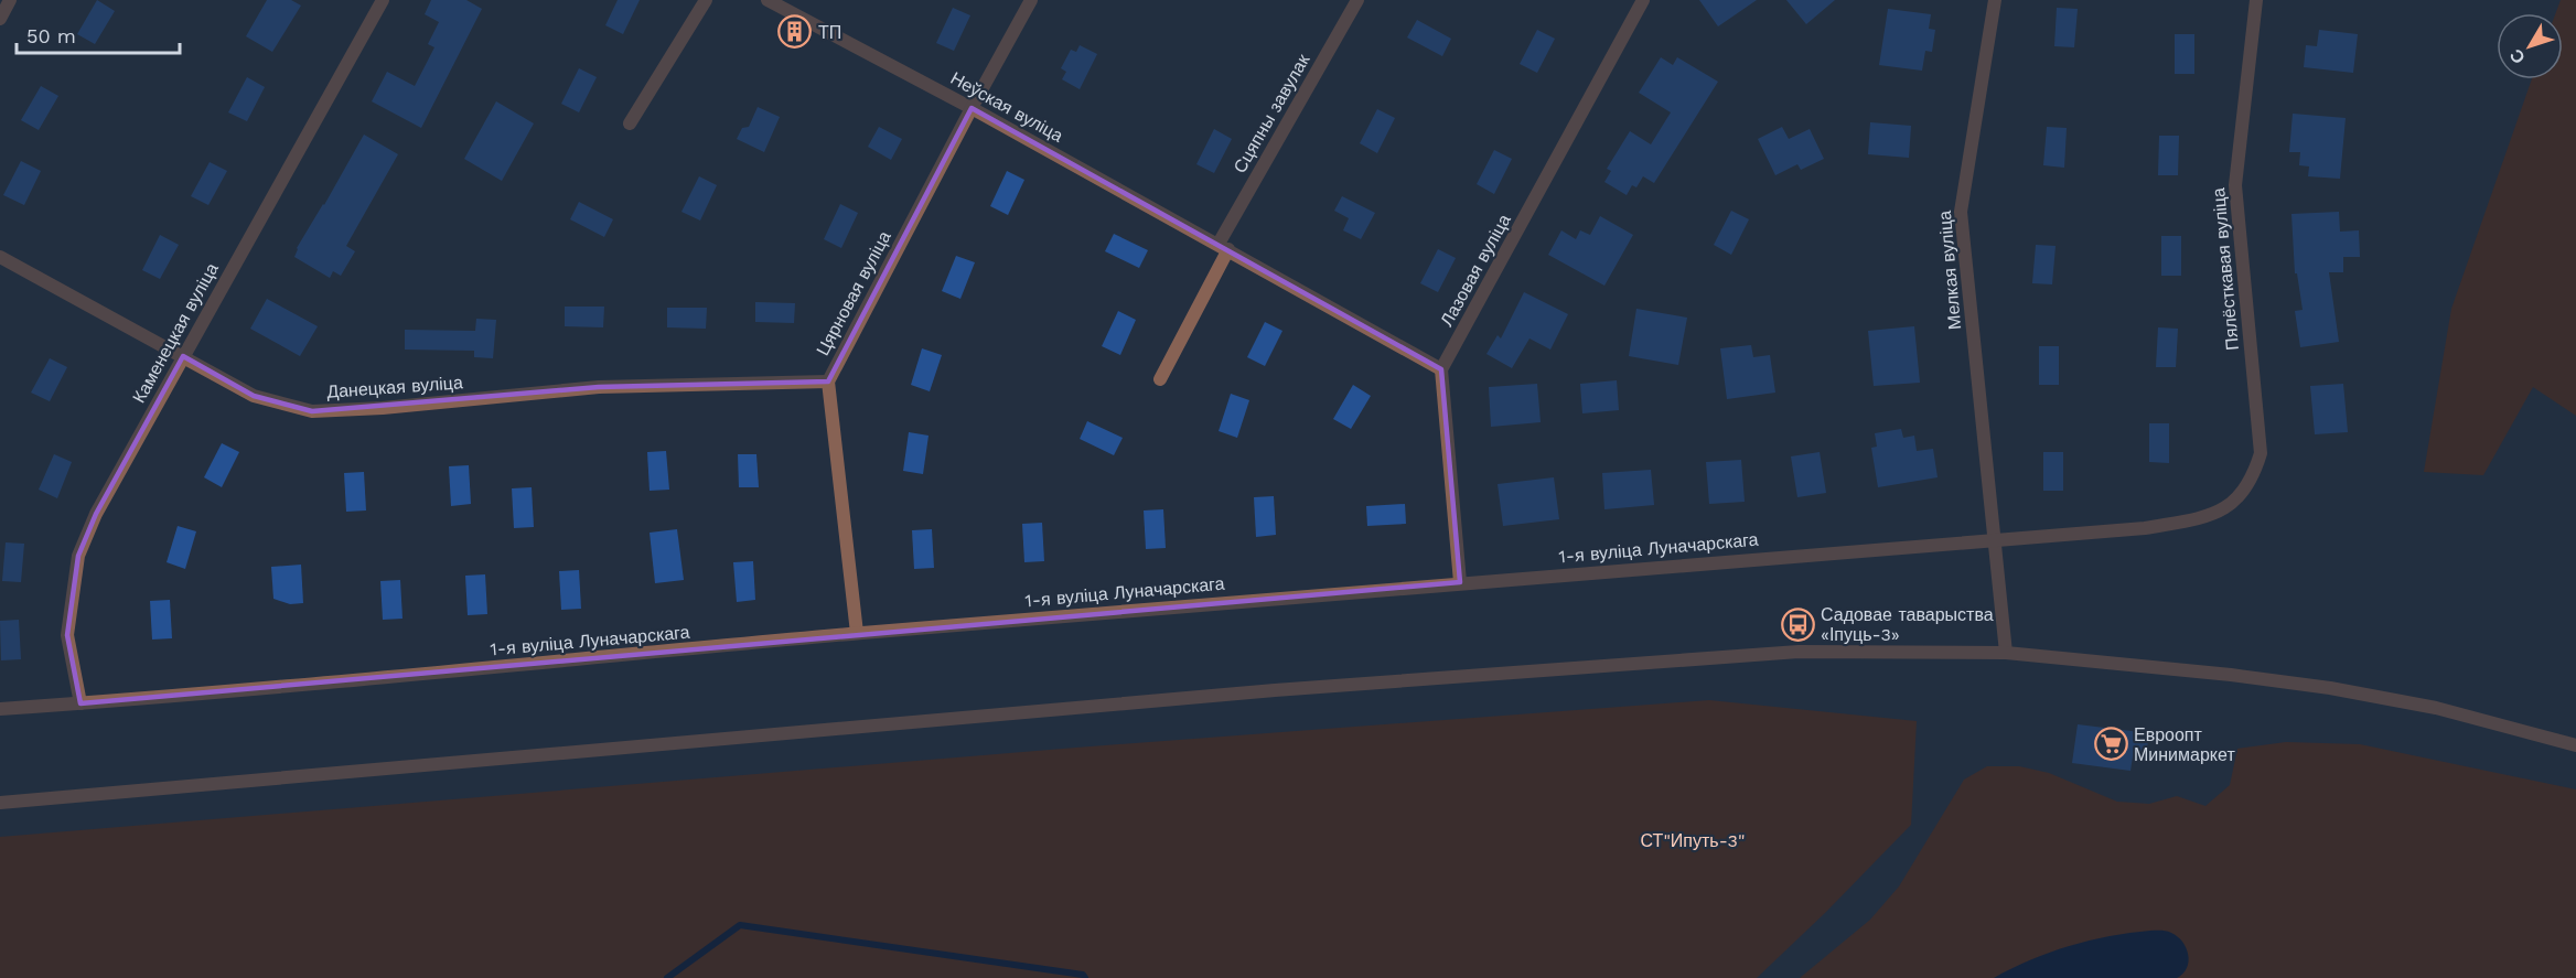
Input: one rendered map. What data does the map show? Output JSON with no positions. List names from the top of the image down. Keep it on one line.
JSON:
{"streets":{"street":["Неўская вуліца","Сцяпны завулак","Пялёсткавая вуліца","Лазовая вуліца","Мелкая вуліца","Цярновая вуліца","Каменецкая вуліца","Данецкая вуліца","1-я вуліца Луначарскага"]},"crossings":[["Неўская вуліца","Сцяпны завулак"],["Неўская вуліца","Лазовая вуліца"],["Неўская вуліца","Цярновая вуліца"],["Пялёсткавая вуліца","1-я вуліца Луначарскага"],["Мелкая вуліца","1-я вуліца Луначарскага"],["Цярновая вуліца","Данецкая вуліца"],["Цярновая вуліца","1-я вуліца Луначарскага"],["Каменецкая вуліца","Данецкая вуліца"],["Каменецкая вуліца","1-я вуліца Луначарскага"]],"parks":["СТ\"Ипуть-3\""],"places":{"building":["ТП"],"bus stop":["Садовае таварыства «Іпуць-3»"],"supermarket":["Евроопт Минимаркет"]},"scale_bar":"50 m","north":"bottom left"}
